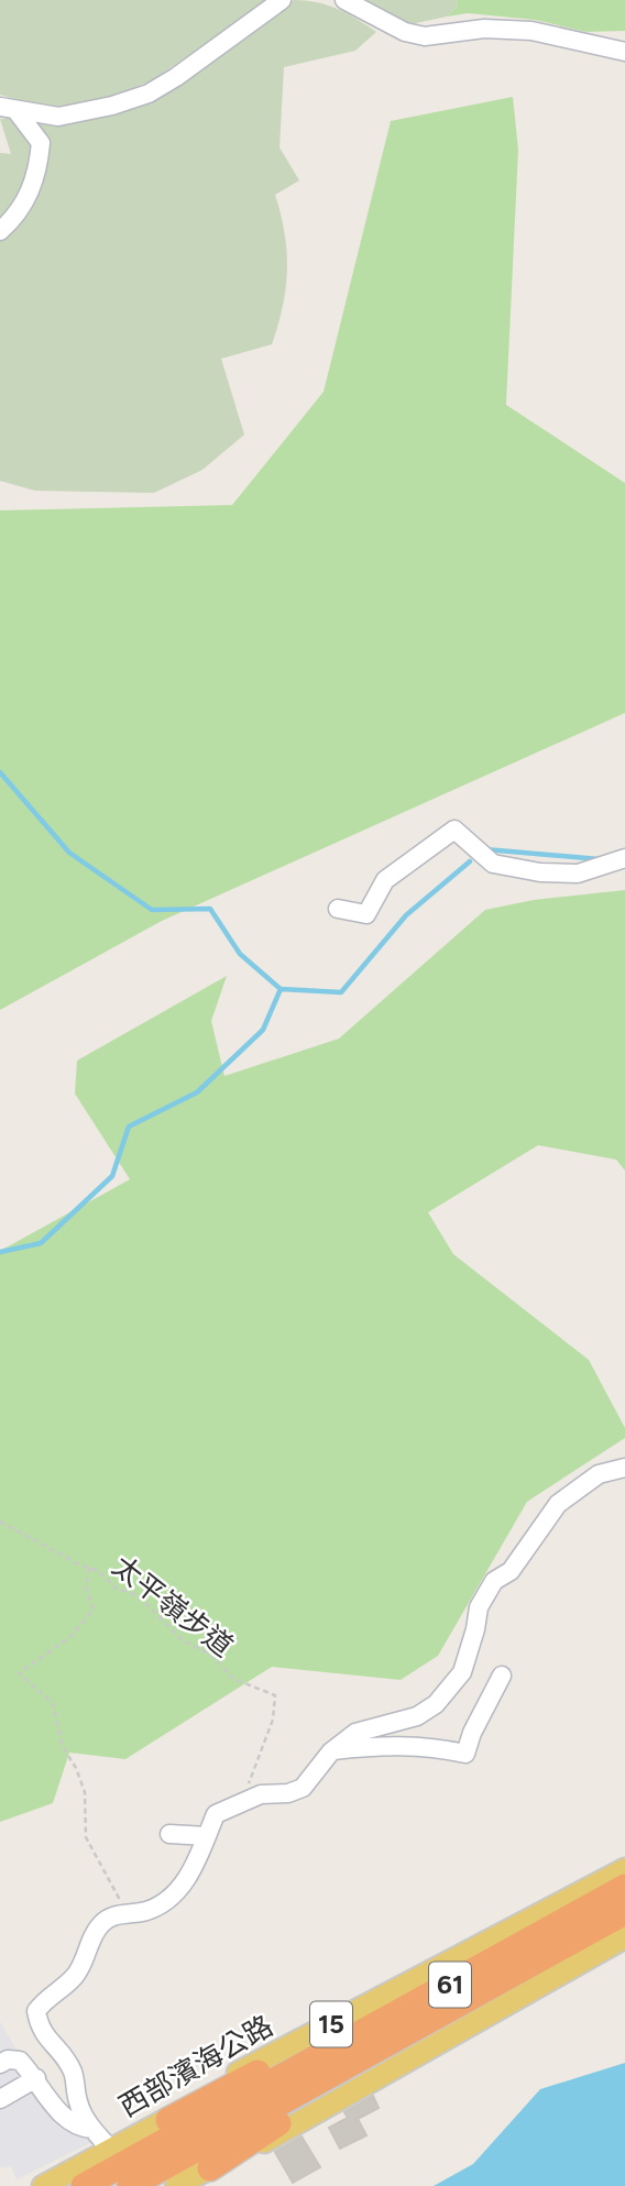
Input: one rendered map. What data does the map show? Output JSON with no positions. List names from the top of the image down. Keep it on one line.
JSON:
{"streets":{"highway":["61"],"main road":["15","西部濱海公路"],"path":["太平嶺步道"]}}
